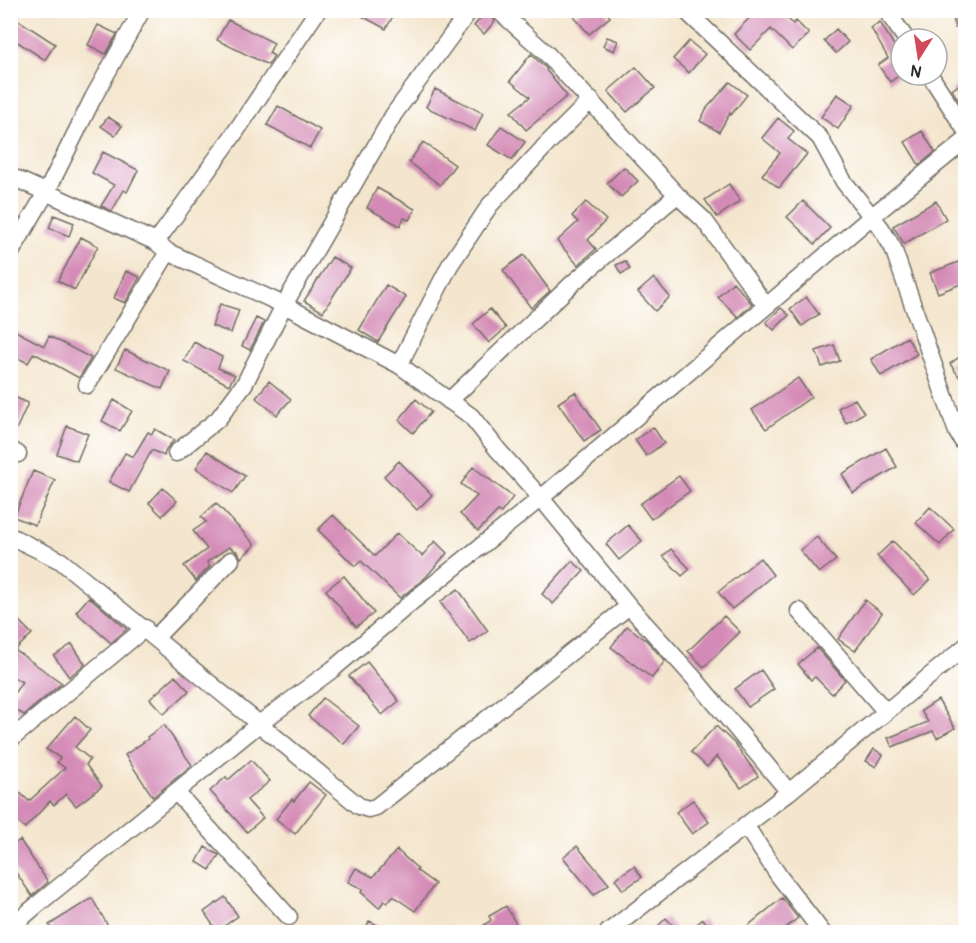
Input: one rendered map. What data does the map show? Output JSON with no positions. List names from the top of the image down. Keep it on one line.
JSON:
{"north":"bottom"}
